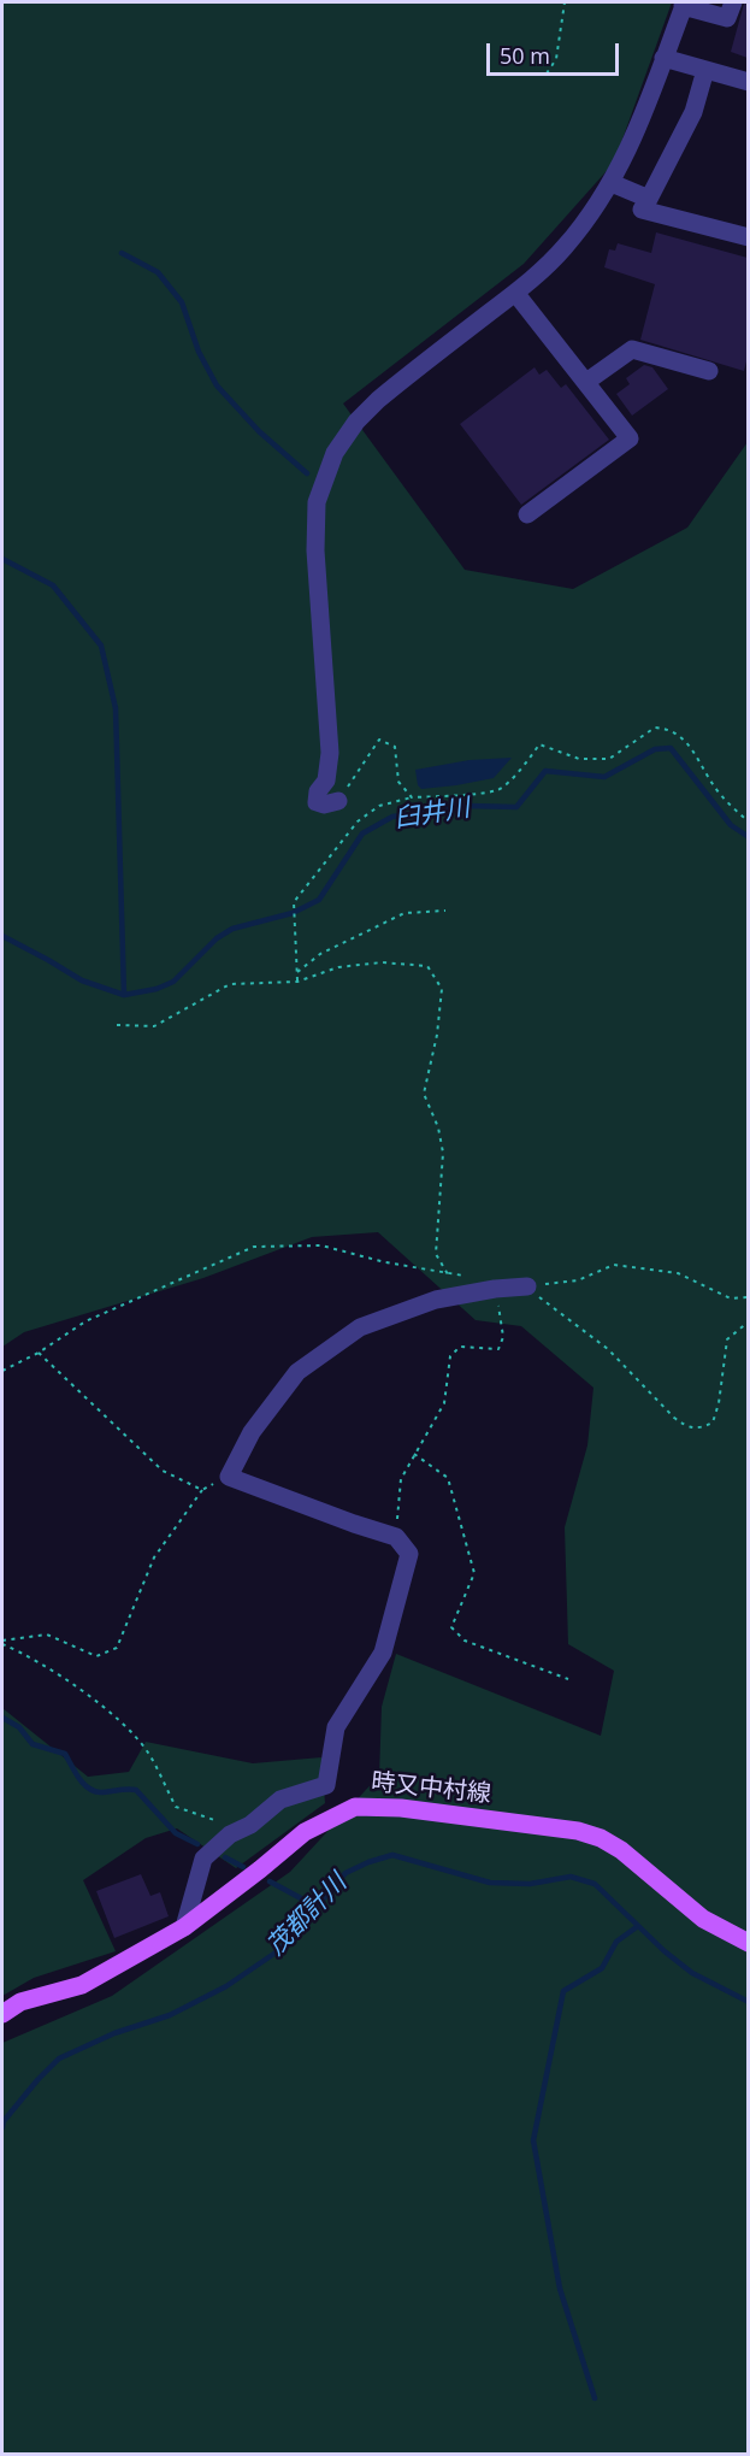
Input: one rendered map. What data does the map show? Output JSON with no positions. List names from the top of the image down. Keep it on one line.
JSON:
{"streets":{"main road":["時又中村線"]},"water":["臼井川","茂都計川"],"scale_bar":"50 m"}
